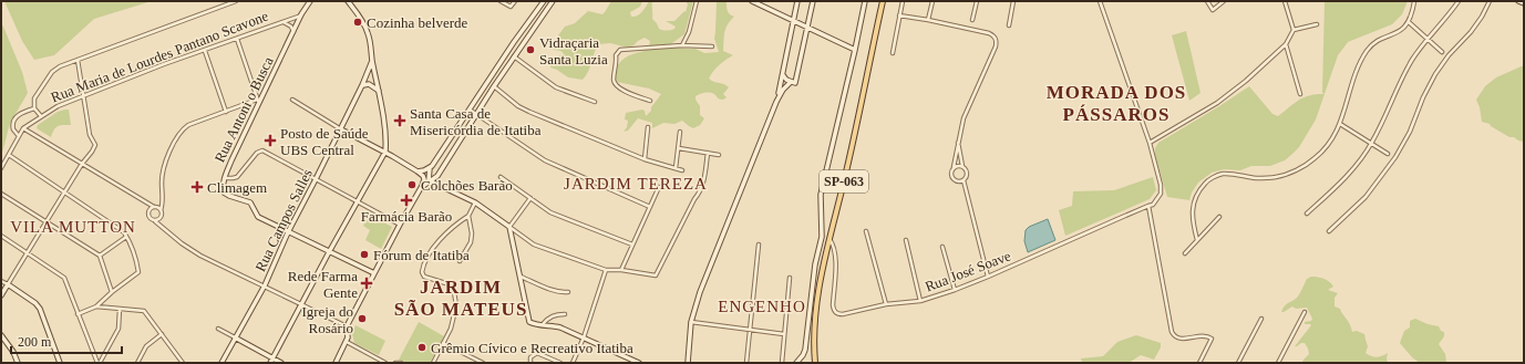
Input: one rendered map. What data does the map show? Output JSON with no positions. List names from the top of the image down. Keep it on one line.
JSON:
{"streets":{"main road":["Rua Antoni o Busca","SP-063","Rua Campos Salles"],"street":["Rua Maria de Lourdes Pantano Scavone","Rua José Soave"]},"crossings":[["Rua Maria de Lourdes Pantano Scavone","Rua Antoni o Busca"],["Rua Antoni o Busca","Rua Campos Salles"],["SP-063","Rua José Soave"]],"districts":["MORADA DOS PÁSSAROS","JARDIM TEREZA","VILA MUTTON","JARDIM SÃO MATEUS","ENGENHO"],"places":{"other":["Cozinha belverde","Vidraçaria Santa Luzia","Colchões Barão","Fórum de Itatiba","Igreja do Rosário","Grêmio Cívico e Recreativo Itatiba"],"health":["Santa Casa de Misericórdia de Itatiba","Posto de Saúde UBS Central","Climagem","Farmácia Barão","Rede Farma Gente"]},"scale_bar":"200 m"}
